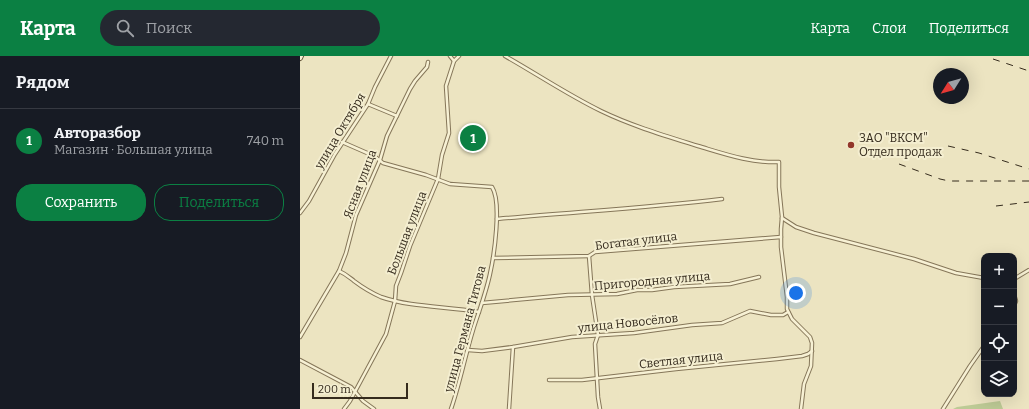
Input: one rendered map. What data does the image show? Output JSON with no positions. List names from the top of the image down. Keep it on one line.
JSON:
{"streets":{"street":["улица Октября","Ясная улица","Большая улица","Богатая улица","Пригородная улица","улица Новосёлов","улица Германа Титова","Светлая улица"]},"crossings":[["Большая улица","улица Германа Титова"],["Богатая улица","улица Германа Титова"],["Пригородная улица","улица Германа Титова"],["улица Новосёлов","улица Германа Титова"]],"places":["ЗАО \"ВКСМ\" Отдел продаж"],"scale_bar":"200 m","north":"bottom left","page":{"header":"Карта","search":"Поиск","nav":["Карта","Слои","Поделиться"],"heading":"Рядом","list":[{"mark":"1","name":"Авторазбор","note":"Магазин · Большая улица","value":"740 m"}],"pins":"1","buttons":["Сохранить","Поделиться"],"map_buttons":["+","−"],"scale":"200 m"}}
